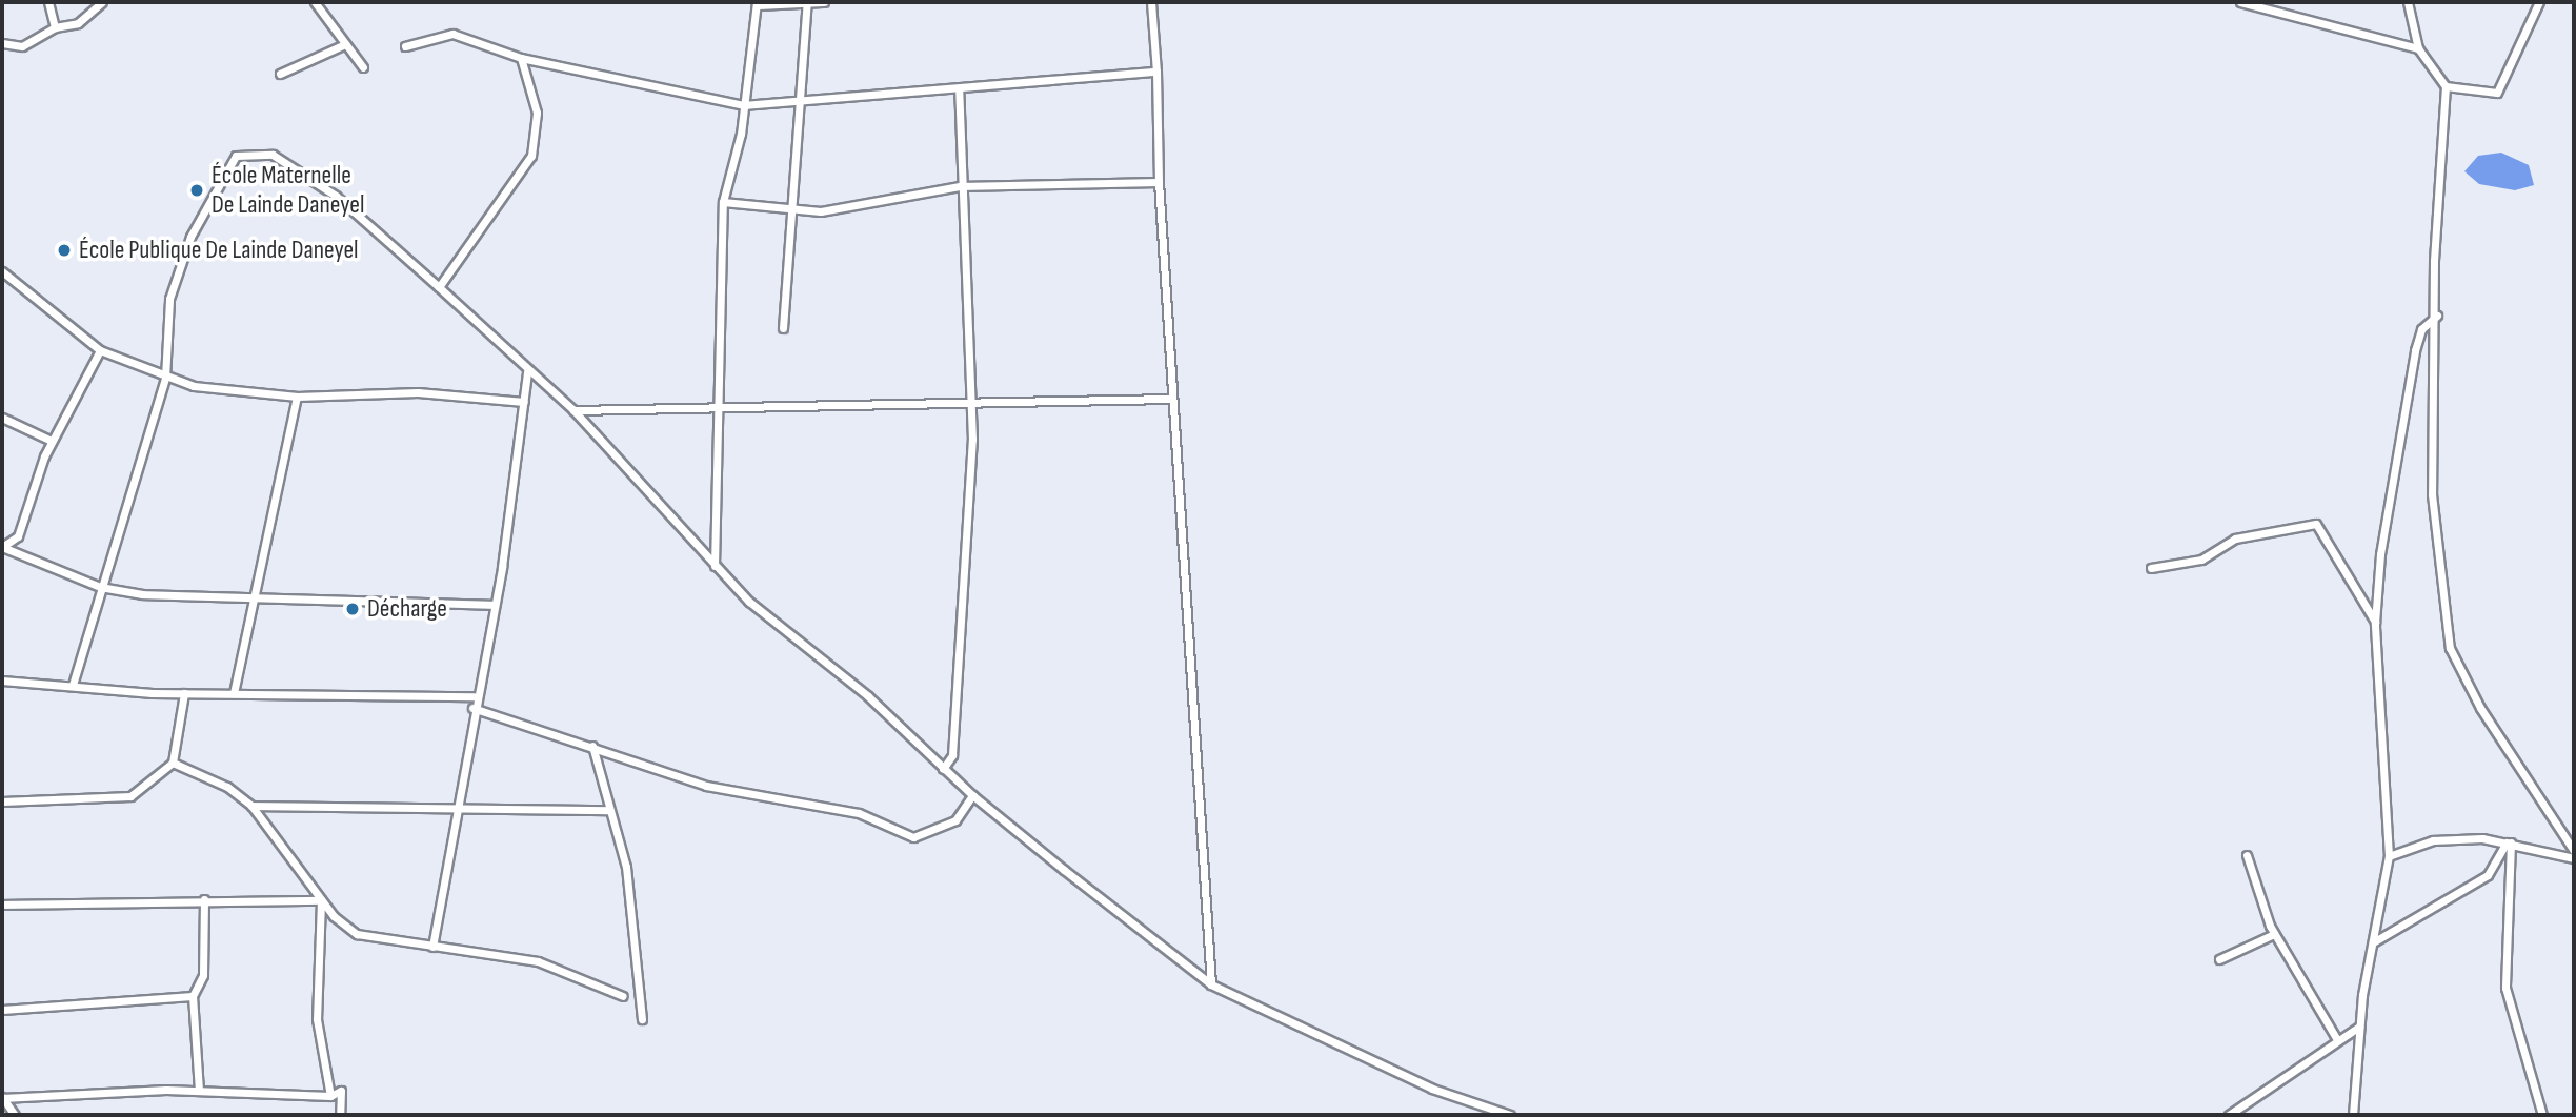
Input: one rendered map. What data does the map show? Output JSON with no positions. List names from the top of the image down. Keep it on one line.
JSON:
{"places":["École Maternelle De Lainde Daneyel","École Publique De Lainde Daneyel","Décharge"]}
